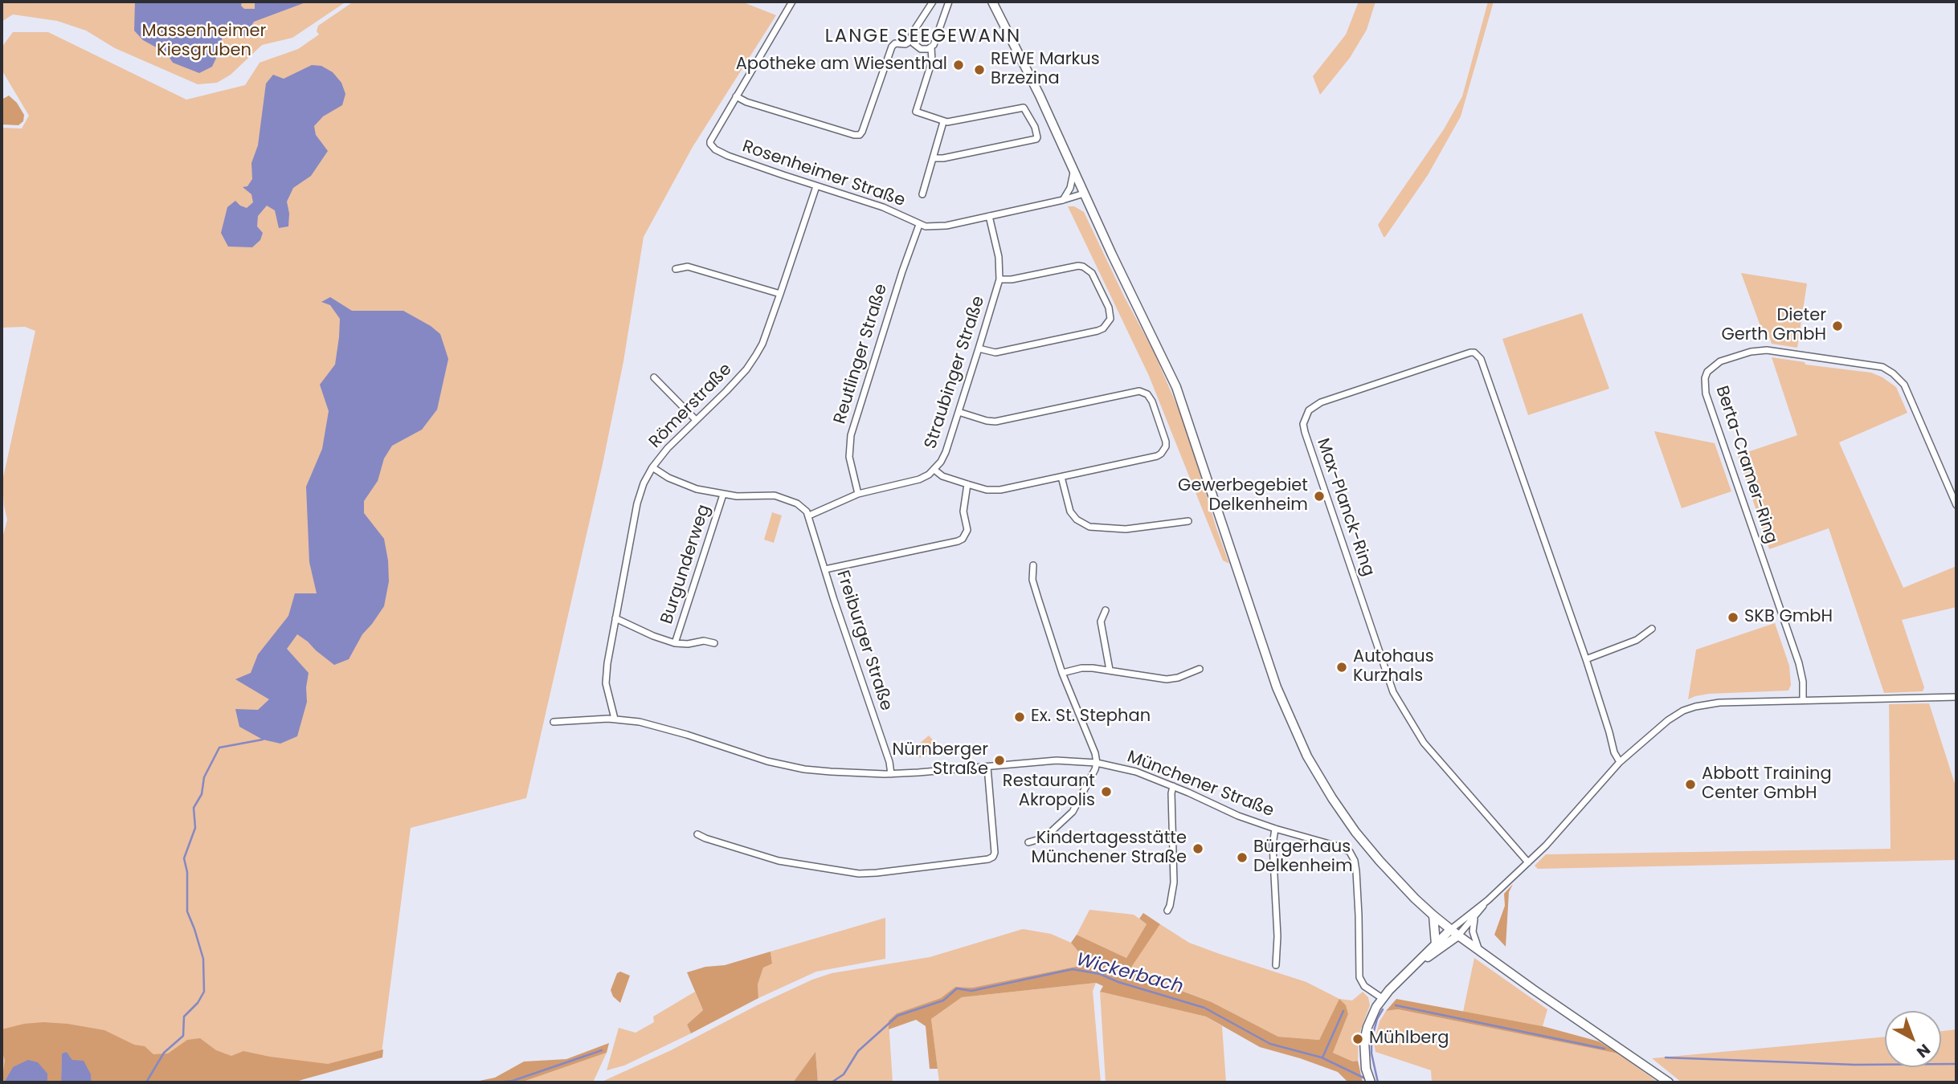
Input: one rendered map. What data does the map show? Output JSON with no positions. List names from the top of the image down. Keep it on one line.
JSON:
{"streets":{"street":["Rosenheimer Straße","Reutlinger Straße","Straubinger Straße","Römerstraße","Berta-Cramer-Ring","Max-Planck-Ring","Burgunderweg","Freiburger Straße","Münchener Straße"]},"crossings":[["Rosenheimer Straße","Reutlinger Straße"],["Rosenheimer Straße","Straubinger Straße"],["Rosenheimer Straße","Römerstraße"],["Reutlinger Straße","Straubinger Straße"],["Straubinger Straße","Freiburger Straße"],["Römerstraße","Münchener Straße"],["Freiburger Straße","Münchener Straße"]],"districts":["LANGE SEEGEWANN"],"water":["Wickerbach"],"parks":["Massenheimer Kiesgruben"],"places":["Apotheke am Wiesenthal","REWE Markus Brzezina","Dieter Gerth GmbH","Gewerbegebiet Delkenheim","SKB GmbH","Autohaus Kurzhals","Ex. St. Stephan","Nürnberger Straße","Abbott Training Center GmbH","Restaurant Akropolis","Kindertagesstätte Münchener Straße","Bürgerhaus Delkenheim","Mühlberg"],"north":"bottom right"}
